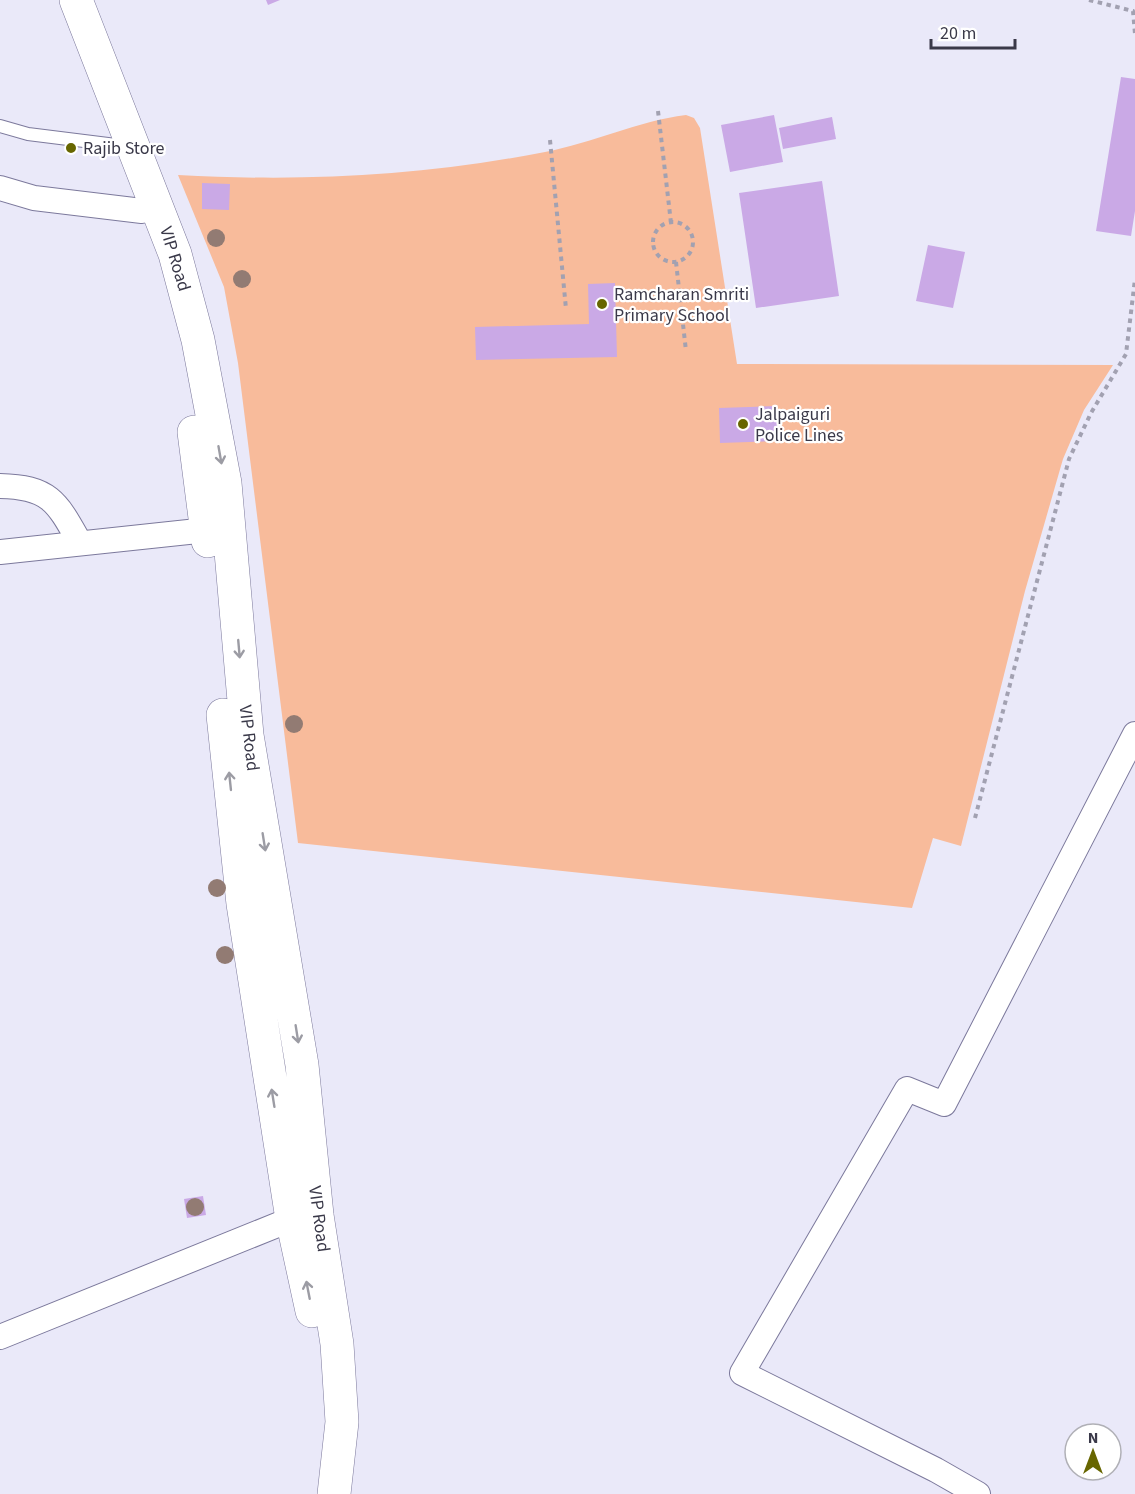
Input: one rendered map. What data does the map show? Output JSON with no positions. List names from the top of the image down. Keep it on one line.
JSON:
{"streets":{"street":["VIP Road"]},"places":["Rajib Store","Ramcharan Smriti Primary School","Jalpaiguri Police Lines"],"scale_bar":"20 m","north":"top"}
